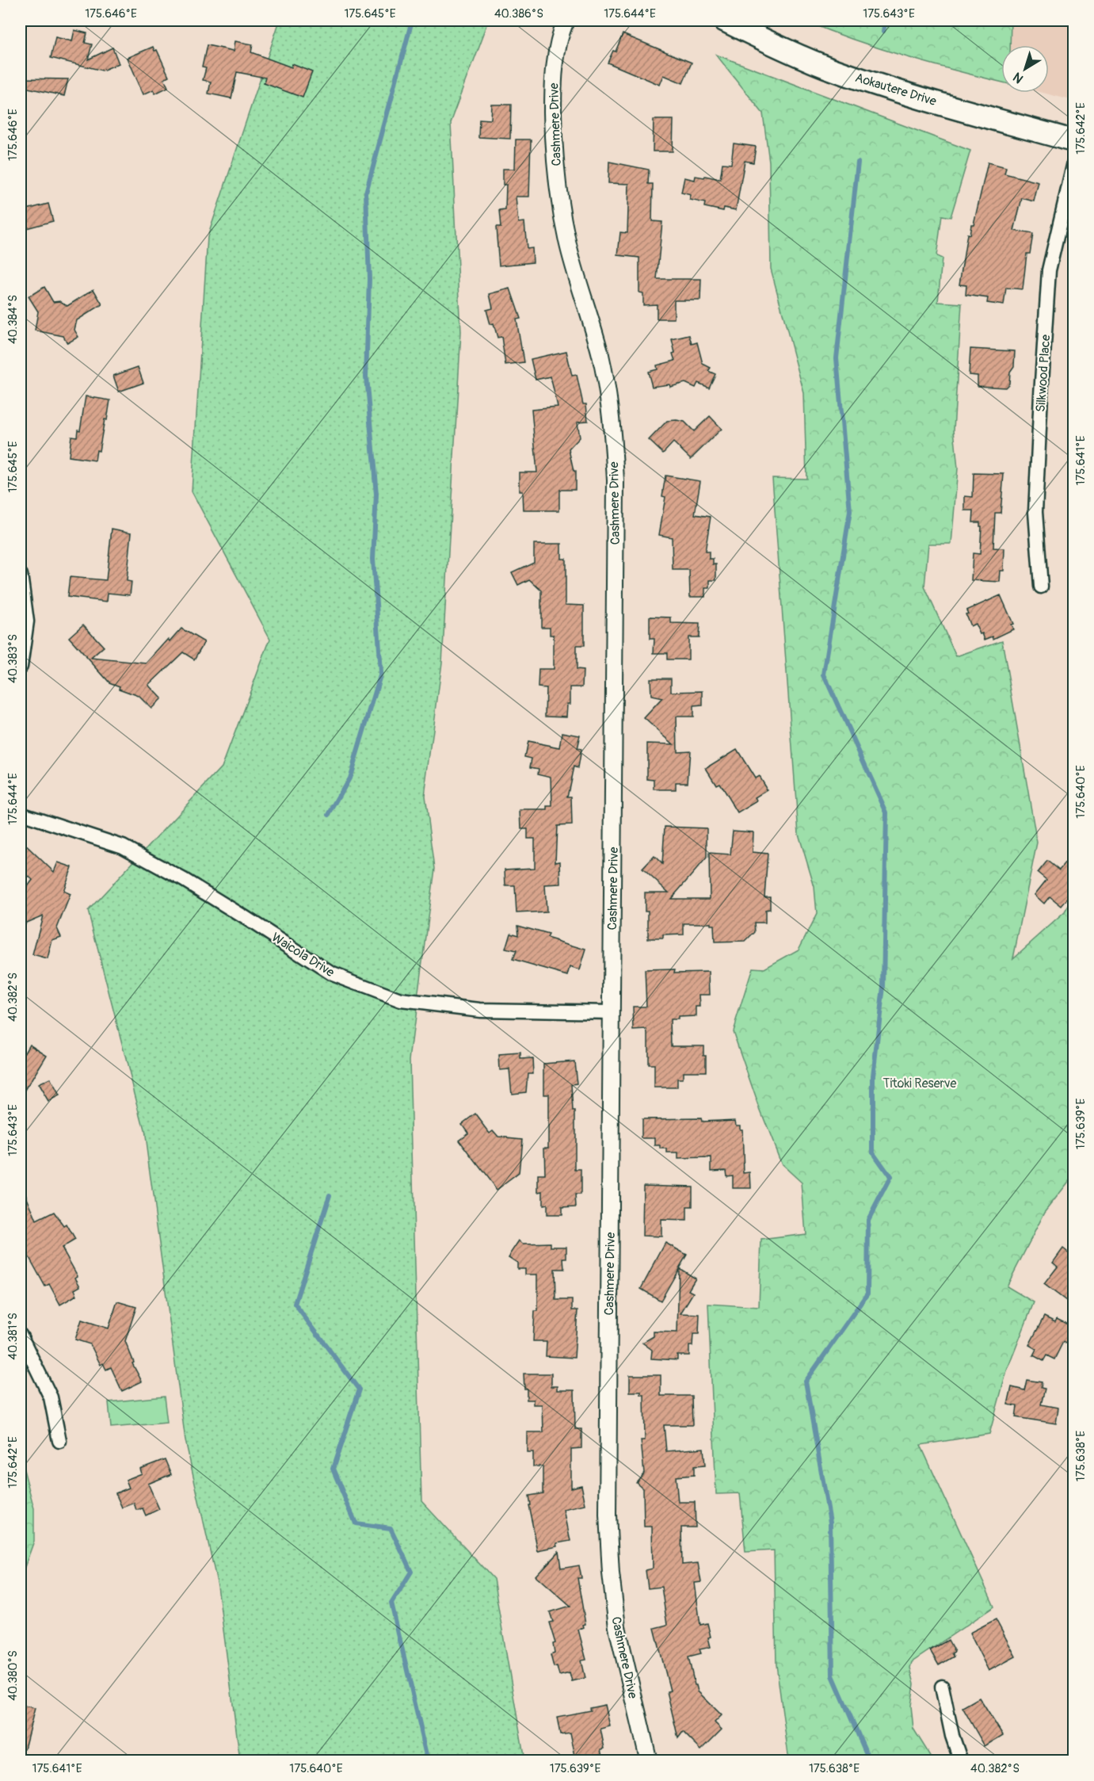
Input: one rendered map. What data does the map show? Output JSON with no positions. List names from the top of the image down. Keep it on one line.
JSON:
{"streets":{"highway":["Aokautere Drive"],"street":["Cashmere Drive","Silkwood Place","Waicola Drive"]},"crossings":[["Cashmere Drive","Waicola Drive"]],"parks":["Titoki Reserve"],"north":"bottom left","coordinates":["175.646°E","175.645°E","40.386°S","175.644°E","175.643°E","175.642°E","40.384°S","175.641°E","40.383°S","175.640°E","40.382°S","175.639°E","40.381°S","175.638°E","40.380°S"]}
